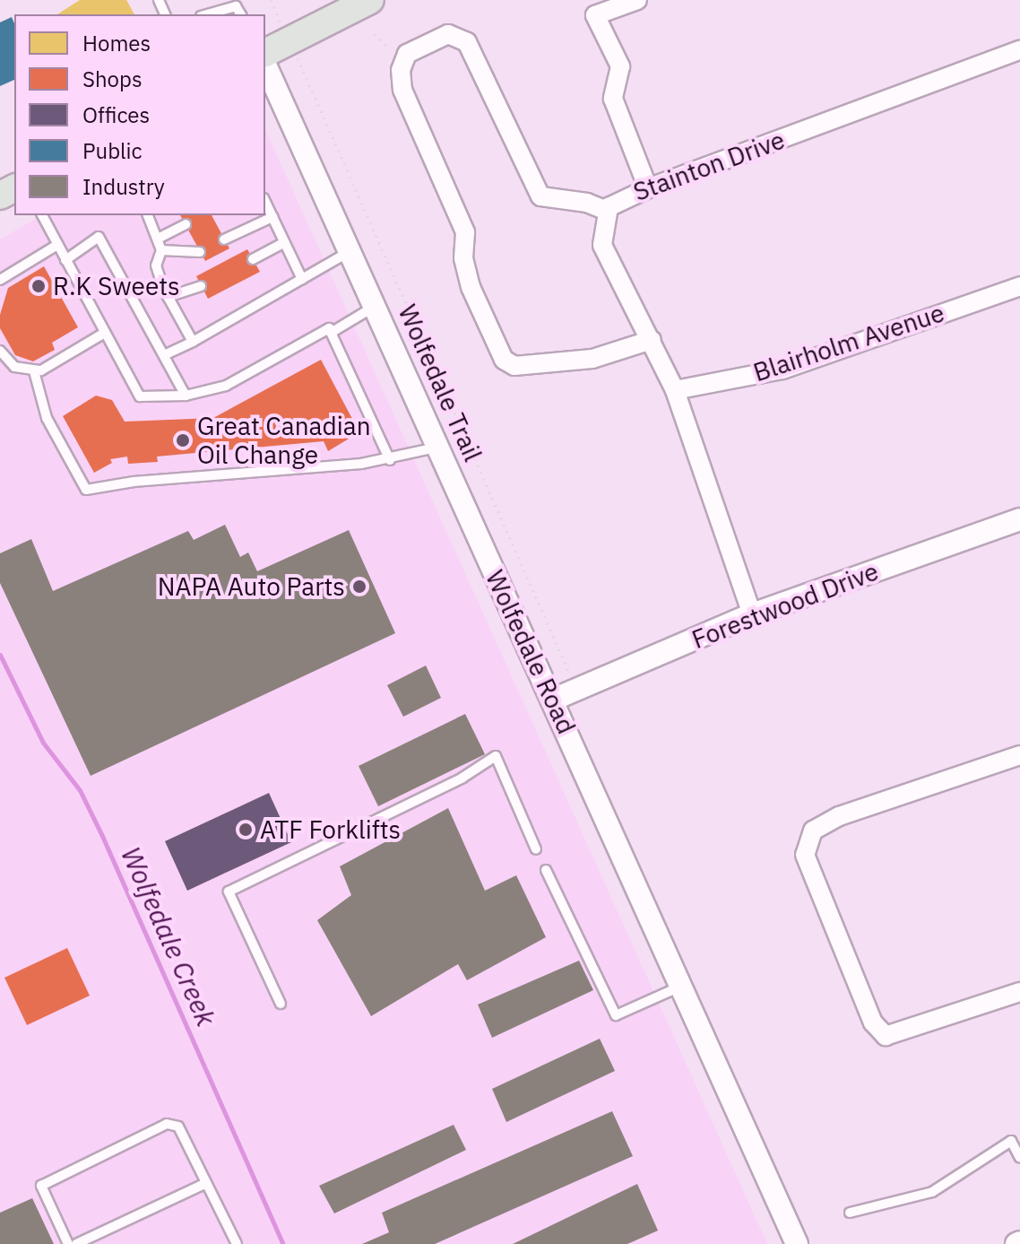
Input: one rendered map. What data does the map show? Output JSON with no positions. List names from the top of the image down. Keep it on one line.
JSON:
{"streets":{"street":["Stainton Drive","Blairholm Avenue","Forestwood Drive","Wolfedale Road"],"path":["Wolfedale Trail"]},"crossings":[["Stainton Drive","Blairholm Avenue"],["Stainton Drive","Forestwood Drive"],["Wolfedale Trail","Forestwood Drive"],["Forestwood Drive","Wolfedale Road"]],"water":["Wolfedale Creek"],"places":["R.K Sweets","Great Canadian Oil Change","NAPA Auto Parts","ATF Forklifts"],"legend":["Homes","Shops","Offices","Public","Industry"]}
